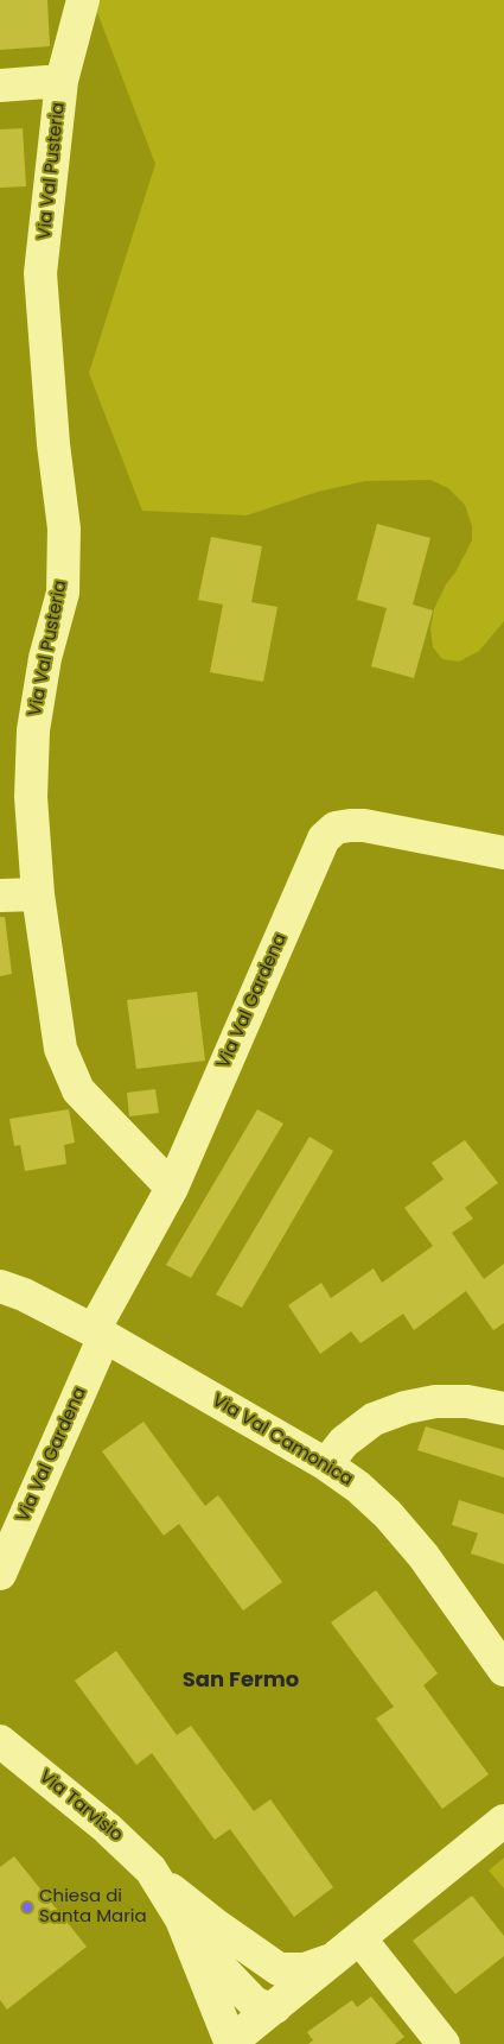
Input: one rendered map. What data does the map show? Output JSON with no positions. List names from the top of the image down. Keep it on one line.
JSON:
{"streets":{"street":["Via Val Pusteria","Via Val Gardena","Via Val Camonica","Via Tarvisio"]},"crossings":[["Via Val Pusteria","Via Val Gardena"],["Via Val Gardena","Via Val Camonica"]],"districts":["San Fermo"],"places":["Chiesa di Santa Maria"]}
